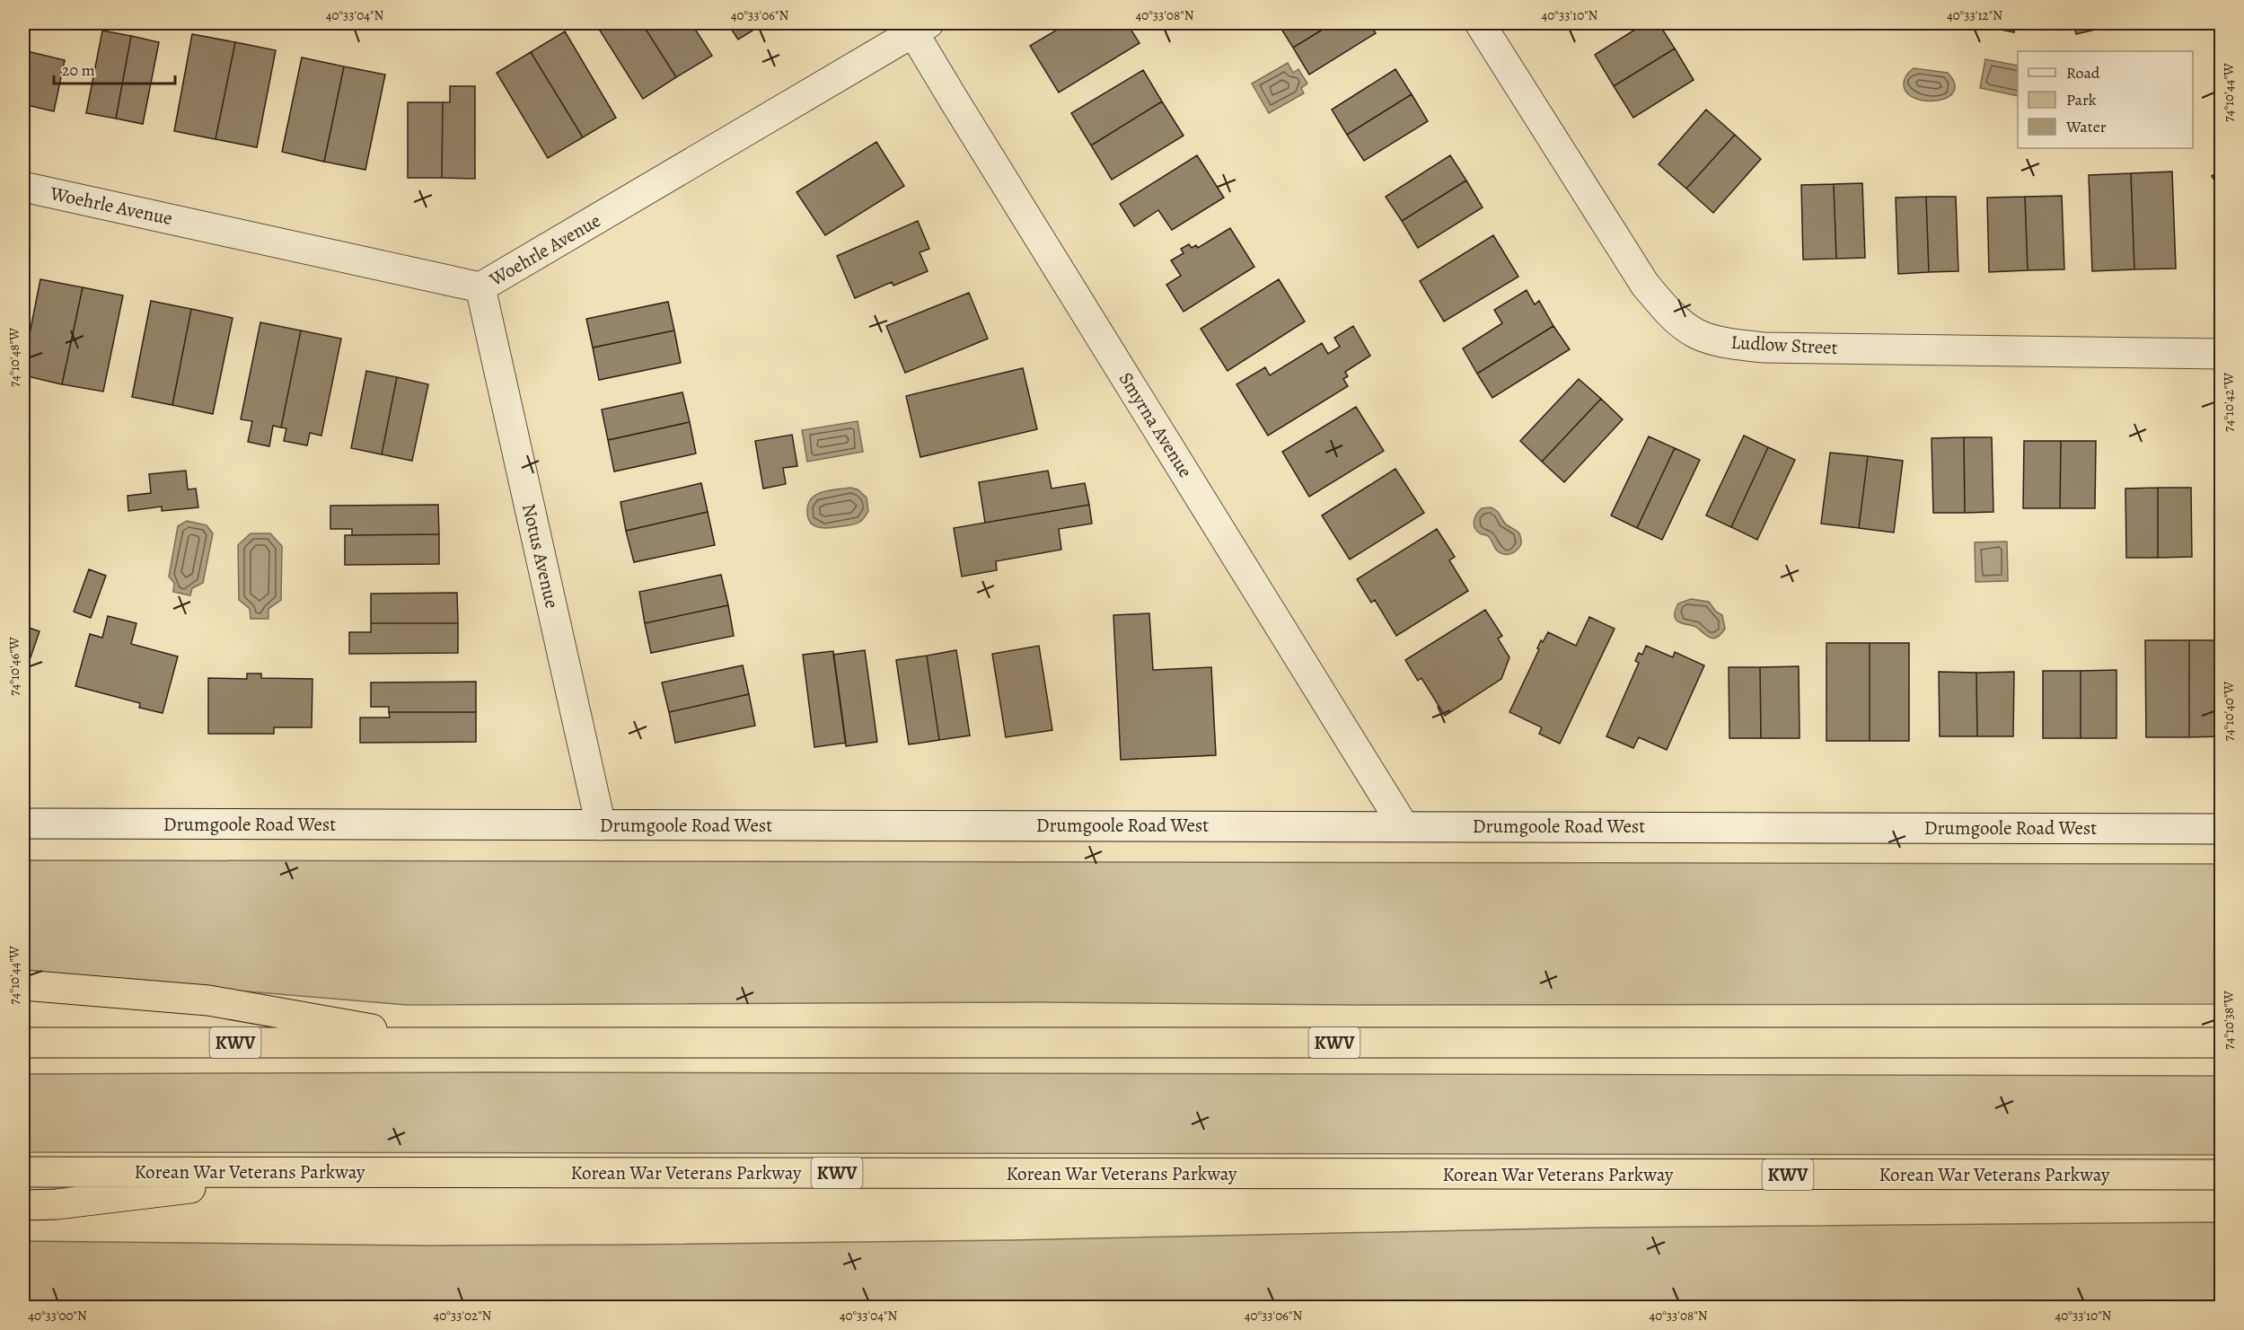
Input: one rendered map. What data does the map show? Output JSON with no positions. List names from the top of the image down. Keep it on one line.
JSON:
{"streets":{"highway":["KWV","Korean War Veterans Parkway"],"street":["Woehrle Avenue","Ludlow Street","Smyrna Avenue","Notus Avenue","Drumgoole Road West"]},"crossings":[["Woehrle Avenue","Smyrna Avenue"],["Woehrle Avenue","Notus Avenue"],["Smyrna Avenue","Drumgoole Road West"],["Notus Avenue","Drumgoole Road West"]],"legend":["Road","Park","Water"],"scale_bar":"20 m","coordinates":["40°33'04\"N","40°33'06\"N","40°33'08\"N","40°33'10\"N","40°33'12\"N","74°10'44\"W","74°10'48\"W","74°10'42\"W","74°10'46\"W","74°10'40\"W","74°10'38\"W","40°33'00\"N","40°33'02\"N"]}
